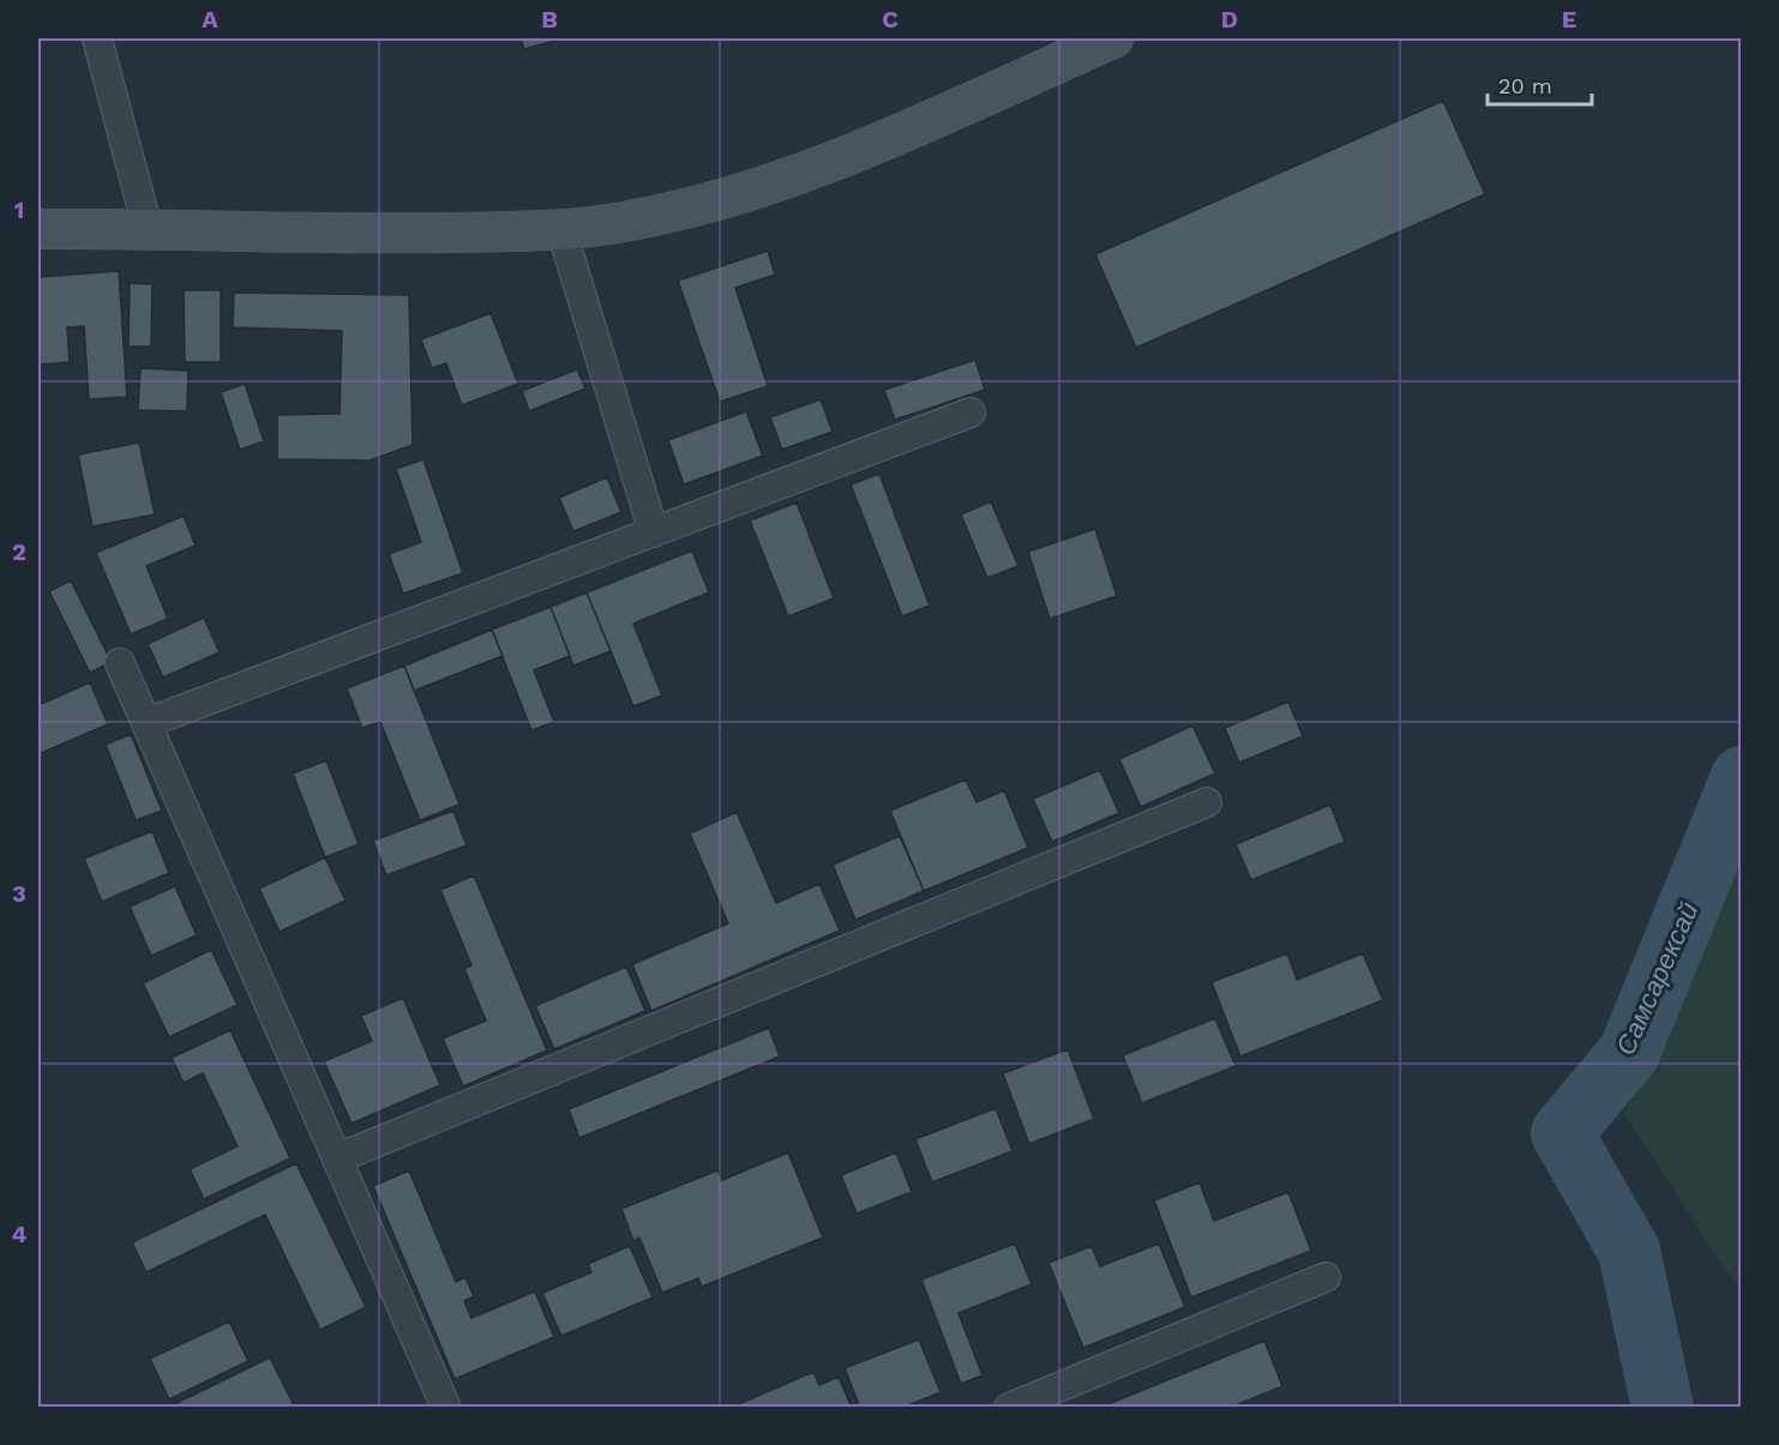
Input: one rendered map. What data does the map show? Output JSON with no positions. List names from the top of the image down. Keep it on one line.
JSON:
{"water":["Самсарексай"],"scale_bar":"20 m","grid":{"columns":["A","B","C","D","E"],"rows":["1","2","3","4"]}}
